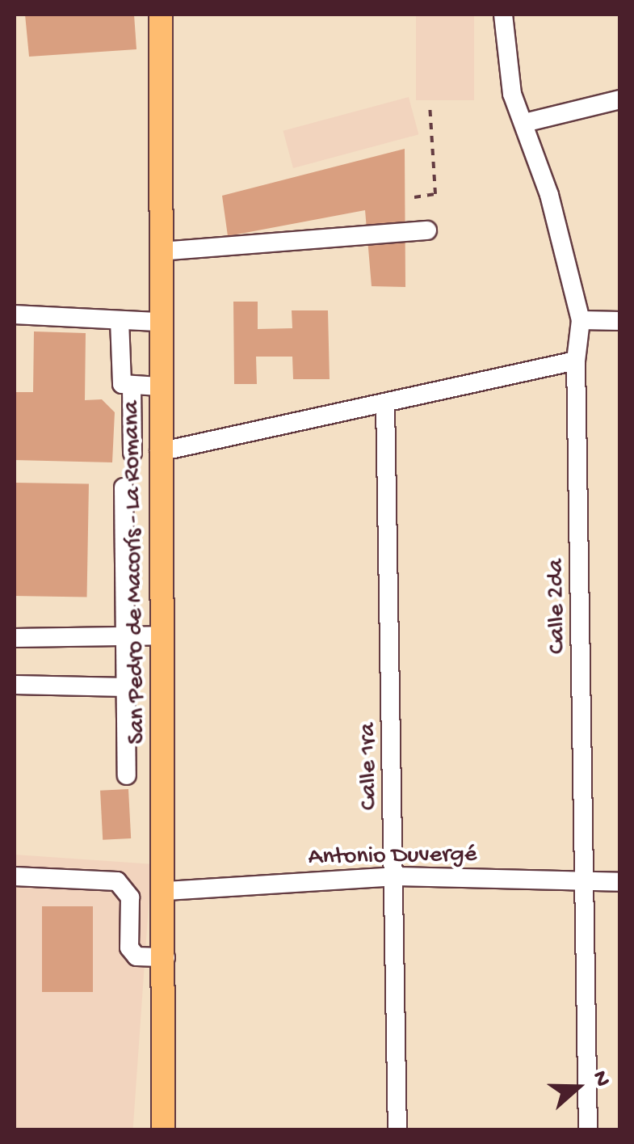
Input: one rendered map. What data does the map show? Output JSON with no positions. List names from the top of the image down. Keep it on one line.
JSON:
{"streets":{"main road":["San Pedro de Macorís - La Romana"],"street":["Calle 2da","Calle 1ra","Antonio Duvergé"]},"crossings":[["San Pedro de Macorís - La Romana","Antonio Duvergé"],["Calle 2da","Antonio Duvergé"],["Calle 1ra","Antonio Duvergé"]],"north":"right"}
